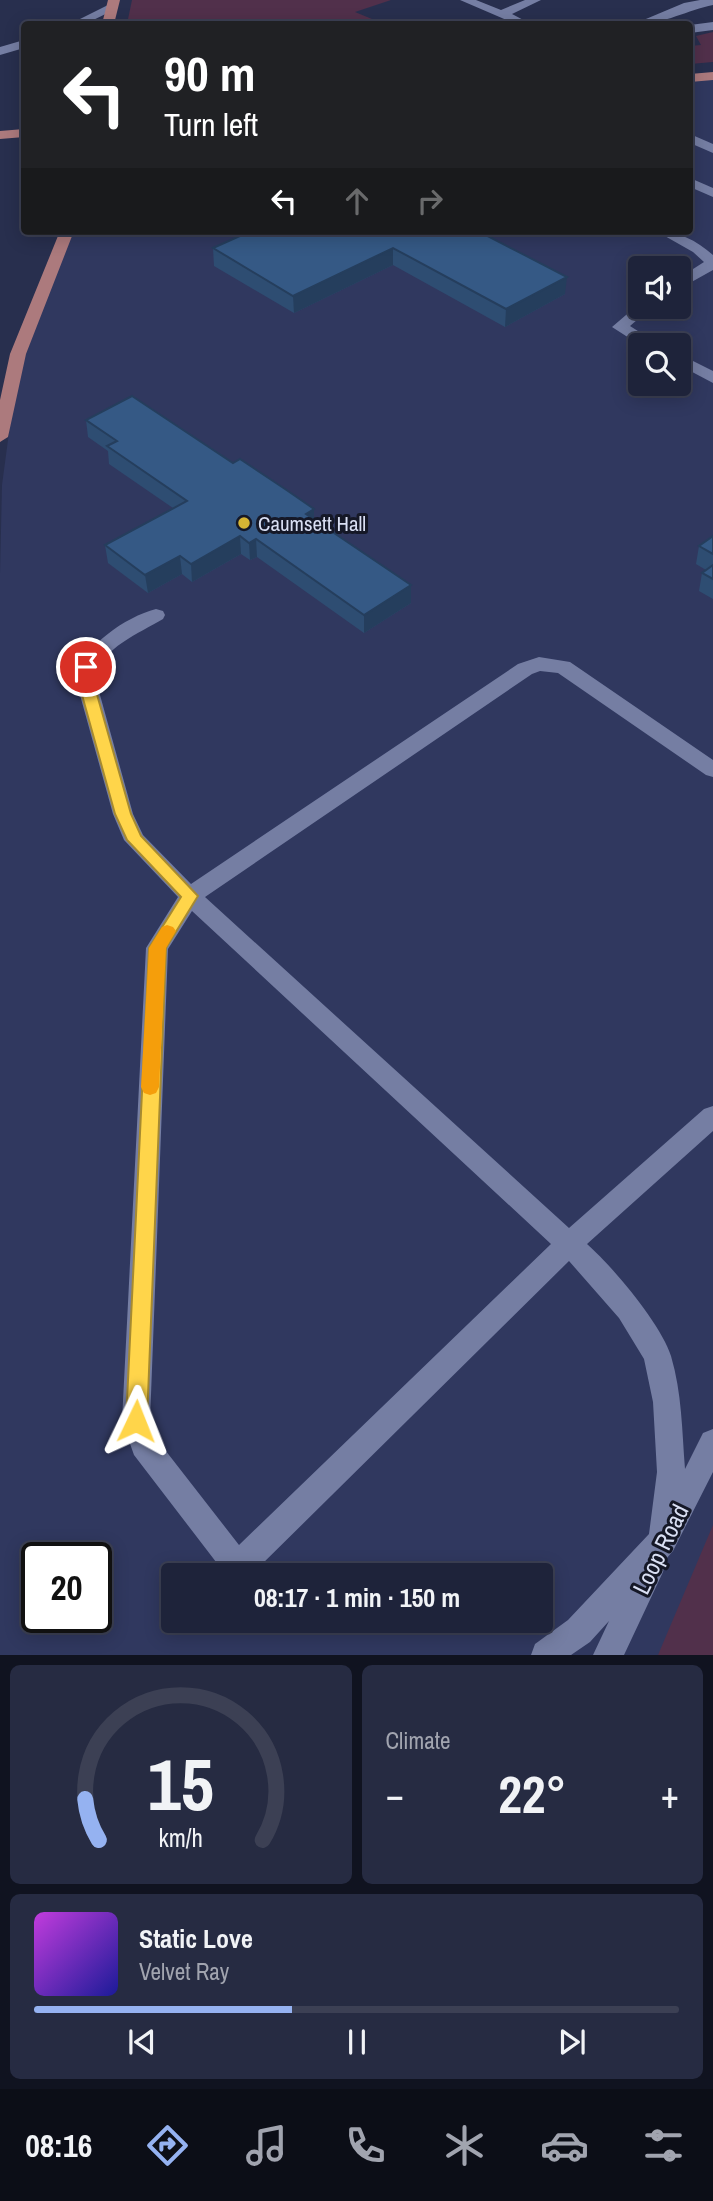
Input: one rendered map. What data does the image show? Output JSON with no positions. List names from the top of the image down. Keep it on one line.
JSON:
{"streets":{"lane":["Loop Road"]},"places":["Caumsett Hall"],"page":{"turn":["90 m","Turn left"],"limit":"20","trip":"08:17 · 1 min · 150 m","tile":"Climate","heat":["−","22°","+"],"song":["Static Love","Velvet Ray"],"tabs":"08:16","gauge":["15","km/h"]}}
